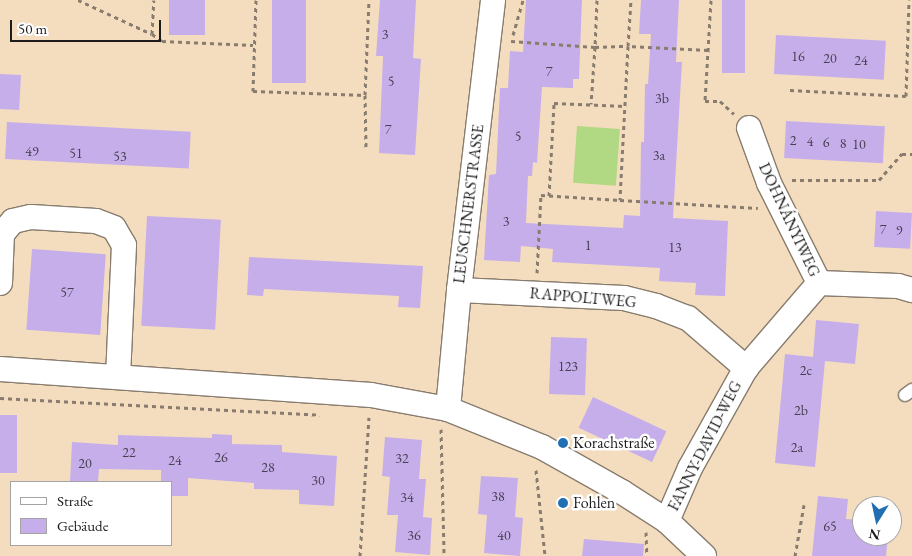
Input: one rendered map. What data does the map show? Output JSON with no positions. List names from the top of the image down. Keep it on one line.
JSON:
{"streets":{"street":["LEUSCHNERSTRASSE","DOHNÁNYIWEG","RAPPOLTWEG","FANNY-DAVID-WEG"]},"crossings":[["LEUSCHNERSTRASSE","RAPPOLTWEG"],["DOHNÁNYIWEG","FANNY-DAVID-WEG"],["RAPPOLTWEG","FANNY-DAVID-WEG"]],"places":["Korachstraße","Fohlen"],"house_numbers":["3","16","20","24","7","5","3b","7","5","2","4","6","8","10","49","51","3a","53","3","7","9","1","13","57","123","2c","2b","2a","22","26","32","24","20","28","30","38","34","65","36","40"],"legend":["Straße","Gebäude"],"scale_bar":"50 m","north":"bottom"}
